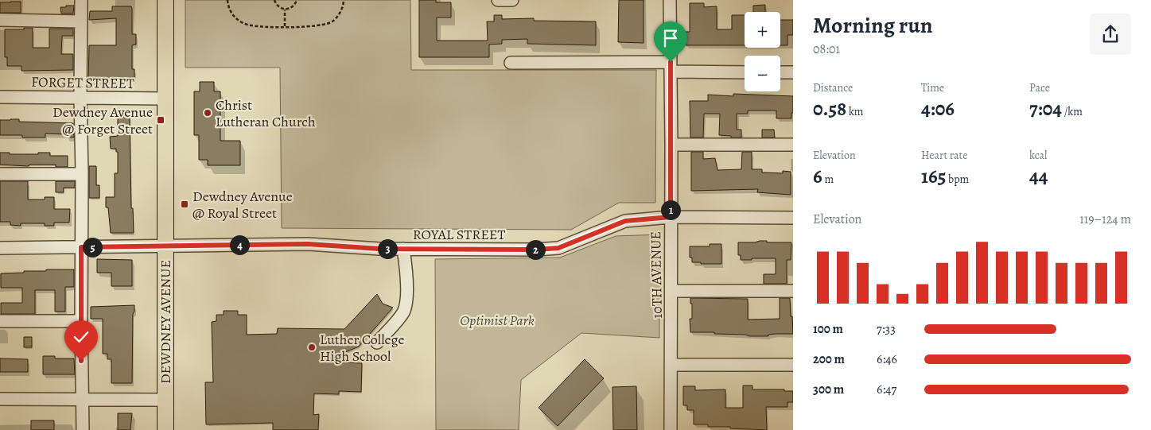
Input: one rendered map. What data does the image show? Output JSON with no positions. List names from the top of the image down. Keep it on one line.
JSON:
{"streets":{"main road":["DEWDNEY AVENUE"],"street":["FORGET STREET","ROYAL STREET","10TH AVENUE"]},"crossings":[["FORGET STREET","DEWDNEY AVENUE"],["ROYAL STREET","10TH AVENUE"],["ROYAL STREET","DEWDNEY AVENUE"]],"parks":["Optimist Park"],"places":{"other":["Christ Lutheran Church","Luther College High School"],"transit":["Dewdney Avenue @ Forget Street","Dewdney Avenue @ Royal Street"]},"page":{"heading":["Morning run","08:01"],"map_buttons":["+","−"],"stats":[["Distance","0.58 km"],["Time","4:06"],["Pace","7:04 /km"],["Elevation","6 m"],["Heart rate","165 bpm"],["kcal","44"]],"pins":["1","4","5","3","2"],"chart":["Elevation","119–124 m"],"list":[{"name":"100 m","note":"7:33"},{"name":"200 m","note":"6:46"},{"name":"300 m","note":"6:47"}]}}
